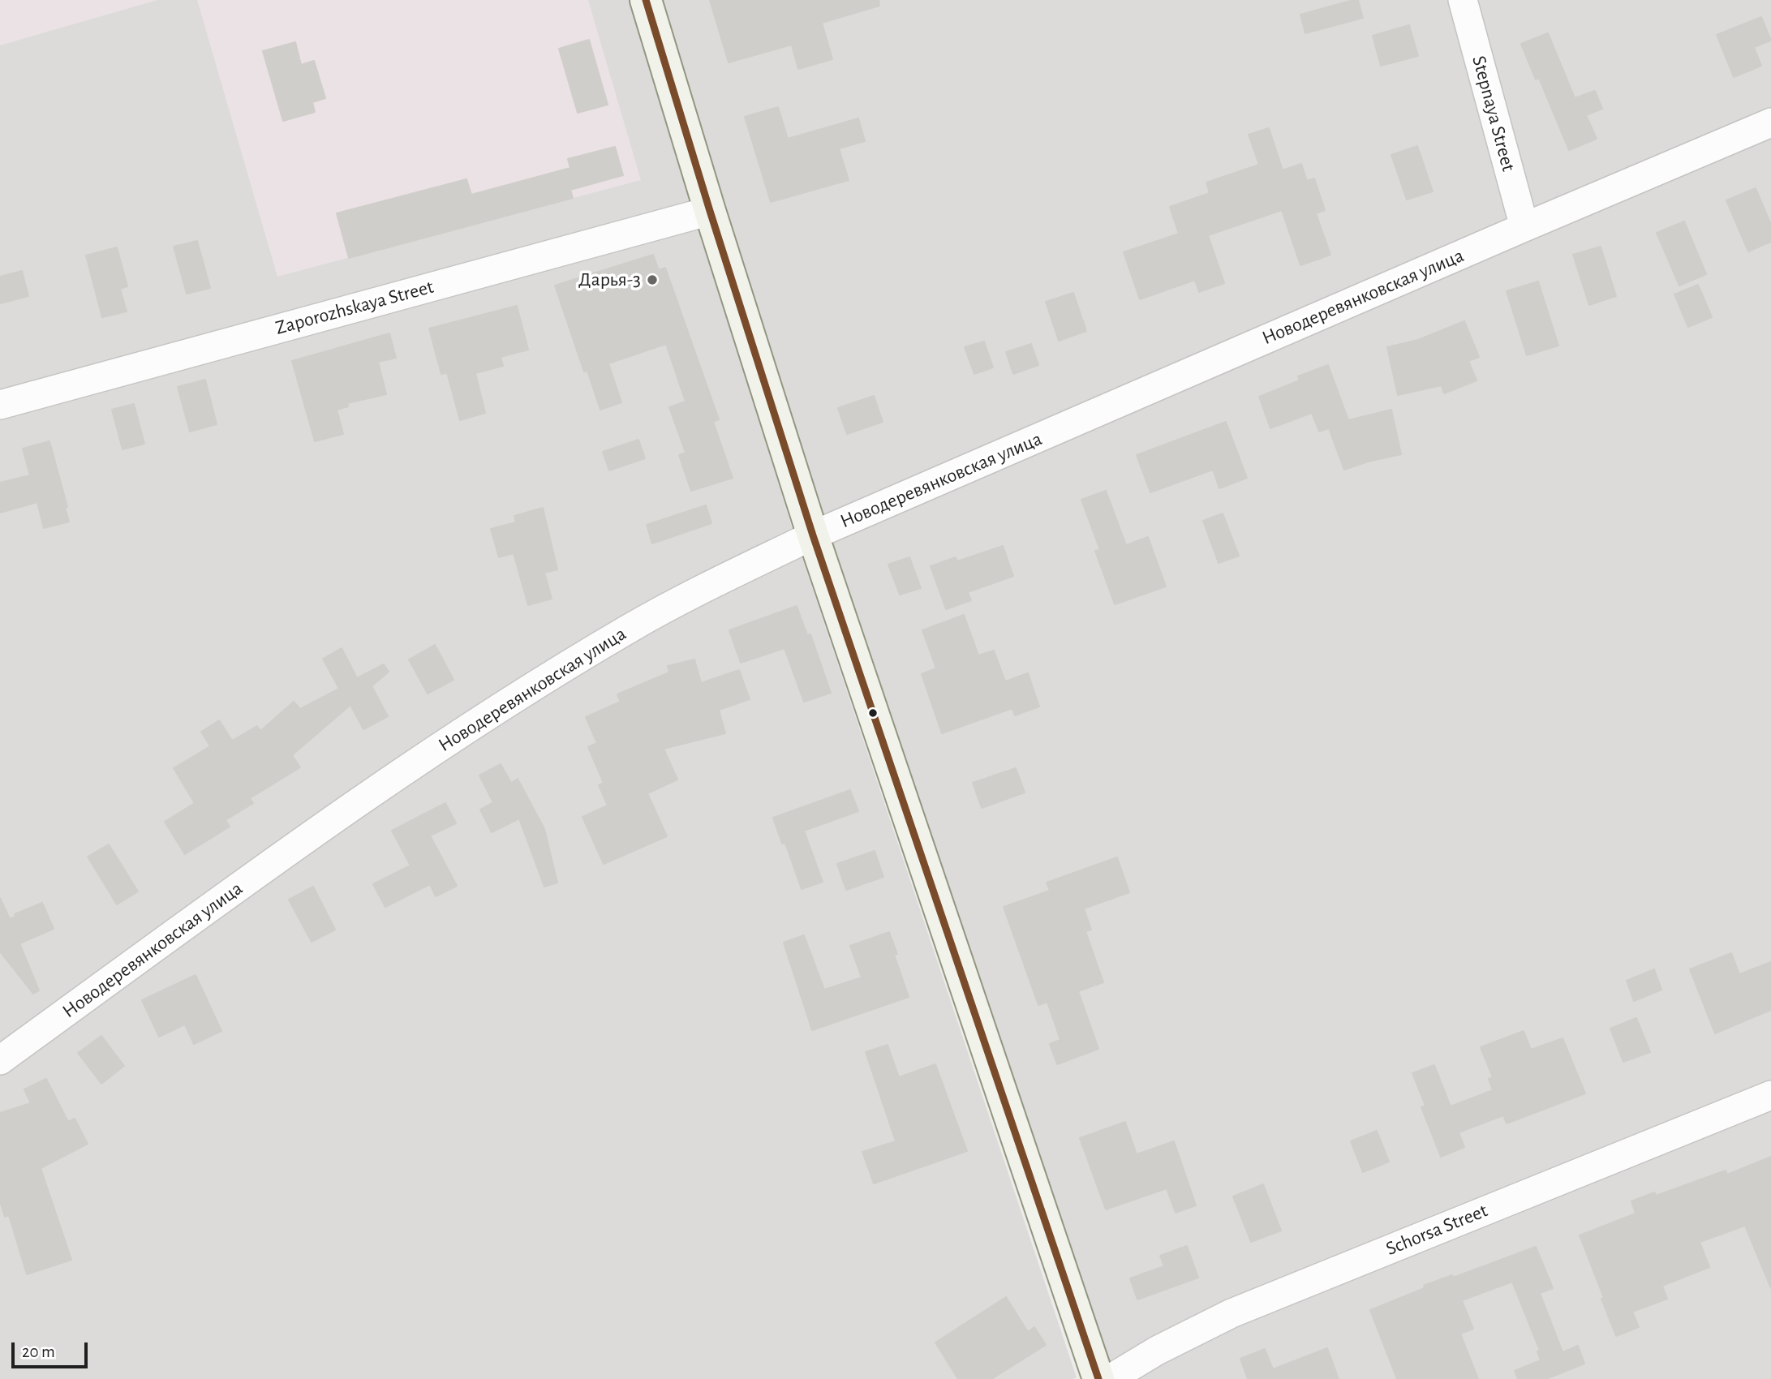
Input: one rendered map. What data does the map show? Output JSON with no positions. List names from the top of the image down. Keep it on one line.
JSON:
{"streets":{"street":["Stepnaya Street","Новодеревянковская улица","Zaporozhskaya Street","Schorsa Street"]},"crossings":[["Stepnaya Street","Новодеревянковская улица"]],"places":["Дарья-3"],"scale_bar":"20 m"}
